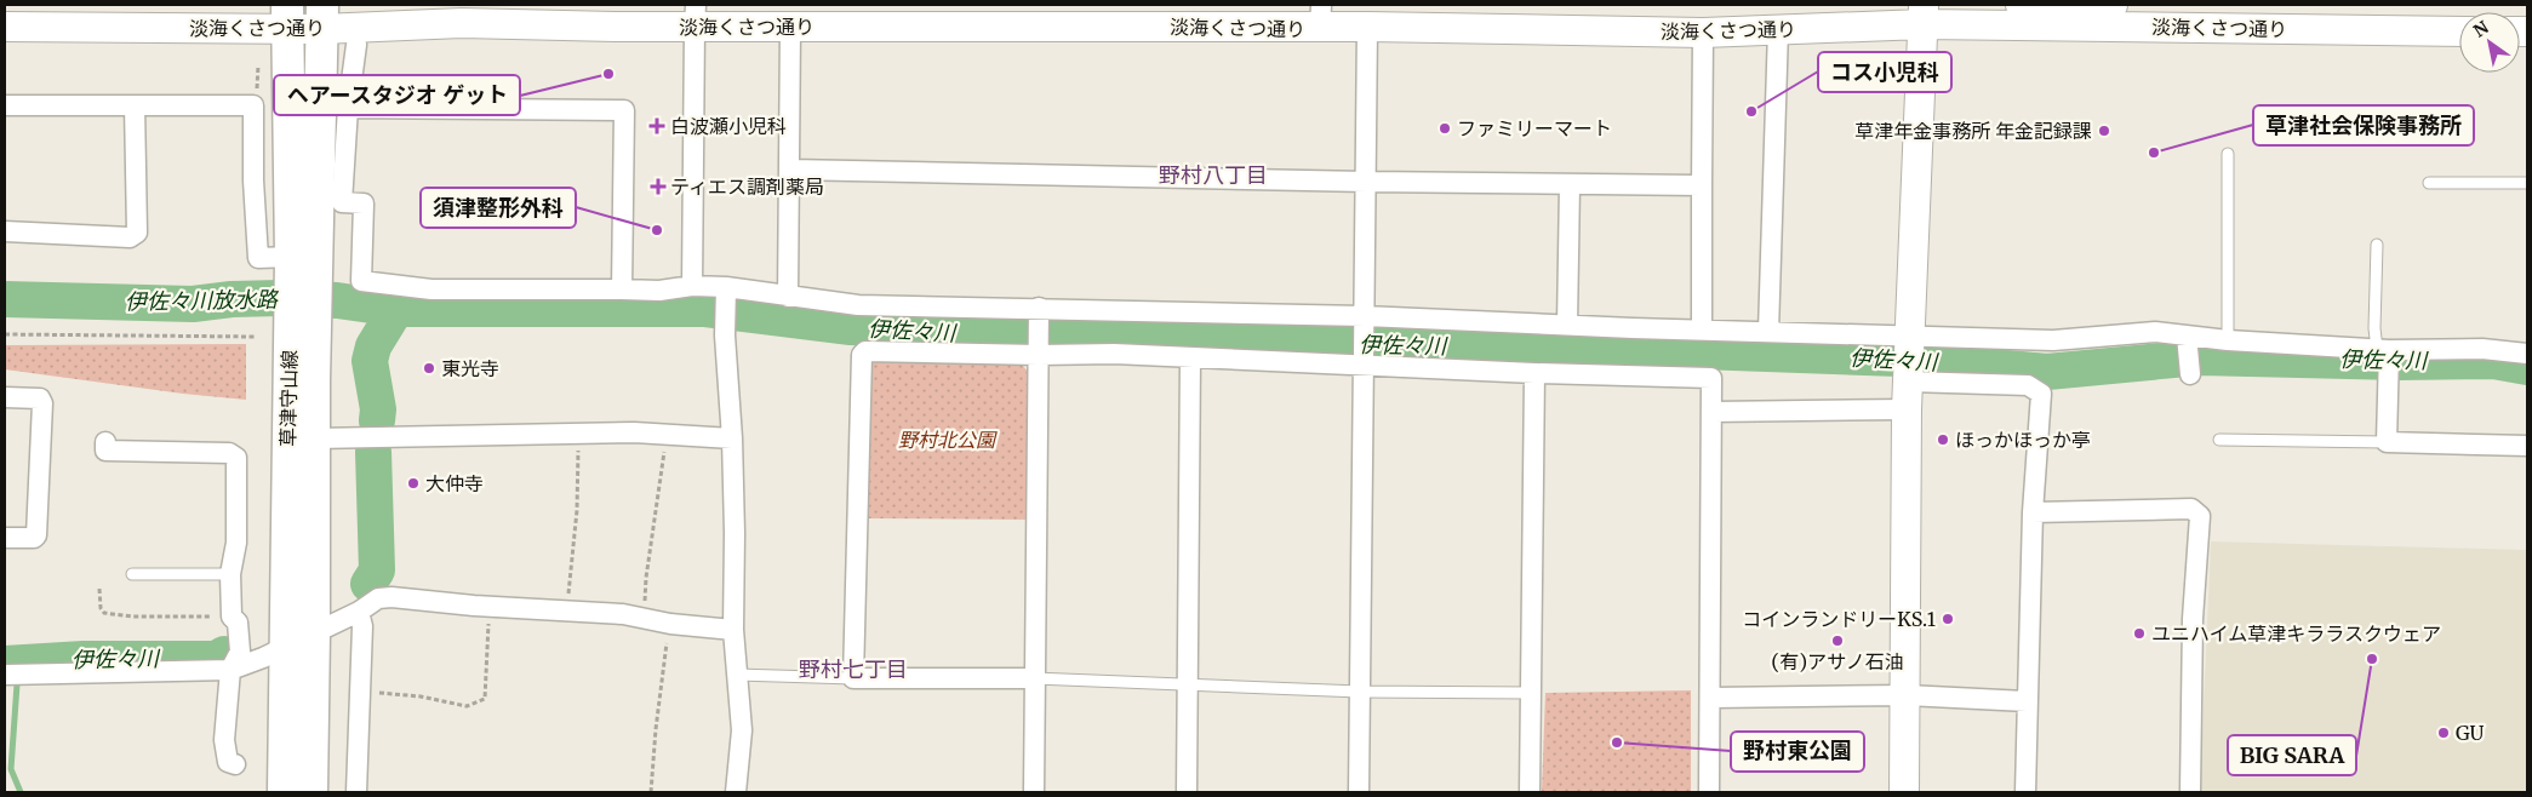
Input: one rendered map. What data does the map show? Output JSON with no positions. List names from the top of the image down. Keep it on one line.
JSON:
{"streets":{"main road":["草津守山線"],"street":["淡海くさつ通り"]},"crossings":[["淡海くさつ通り","草津守山線"]],"districts":["野村八丁目","野村七丁目"],"water":["伊佐々川放水路","伊佐々川"],"parks":["野村北公園"],"places":{"other":["ヘアースタジオ ゲット","コス小児科","ファミリーマート","草津年金事務所 年金記録課","草津社会保険事務所","須津整形外科","東光寺","ほっかほっか亭","大仲寺","コインランドリーKS.1","ユニハイム草津キララスクウェア","(有)アサノ石油","BIG SARA","GU","野村東公園"],"health":["白波瀬小児科","ティエス調剤薬局"]},"north":"top left"}
